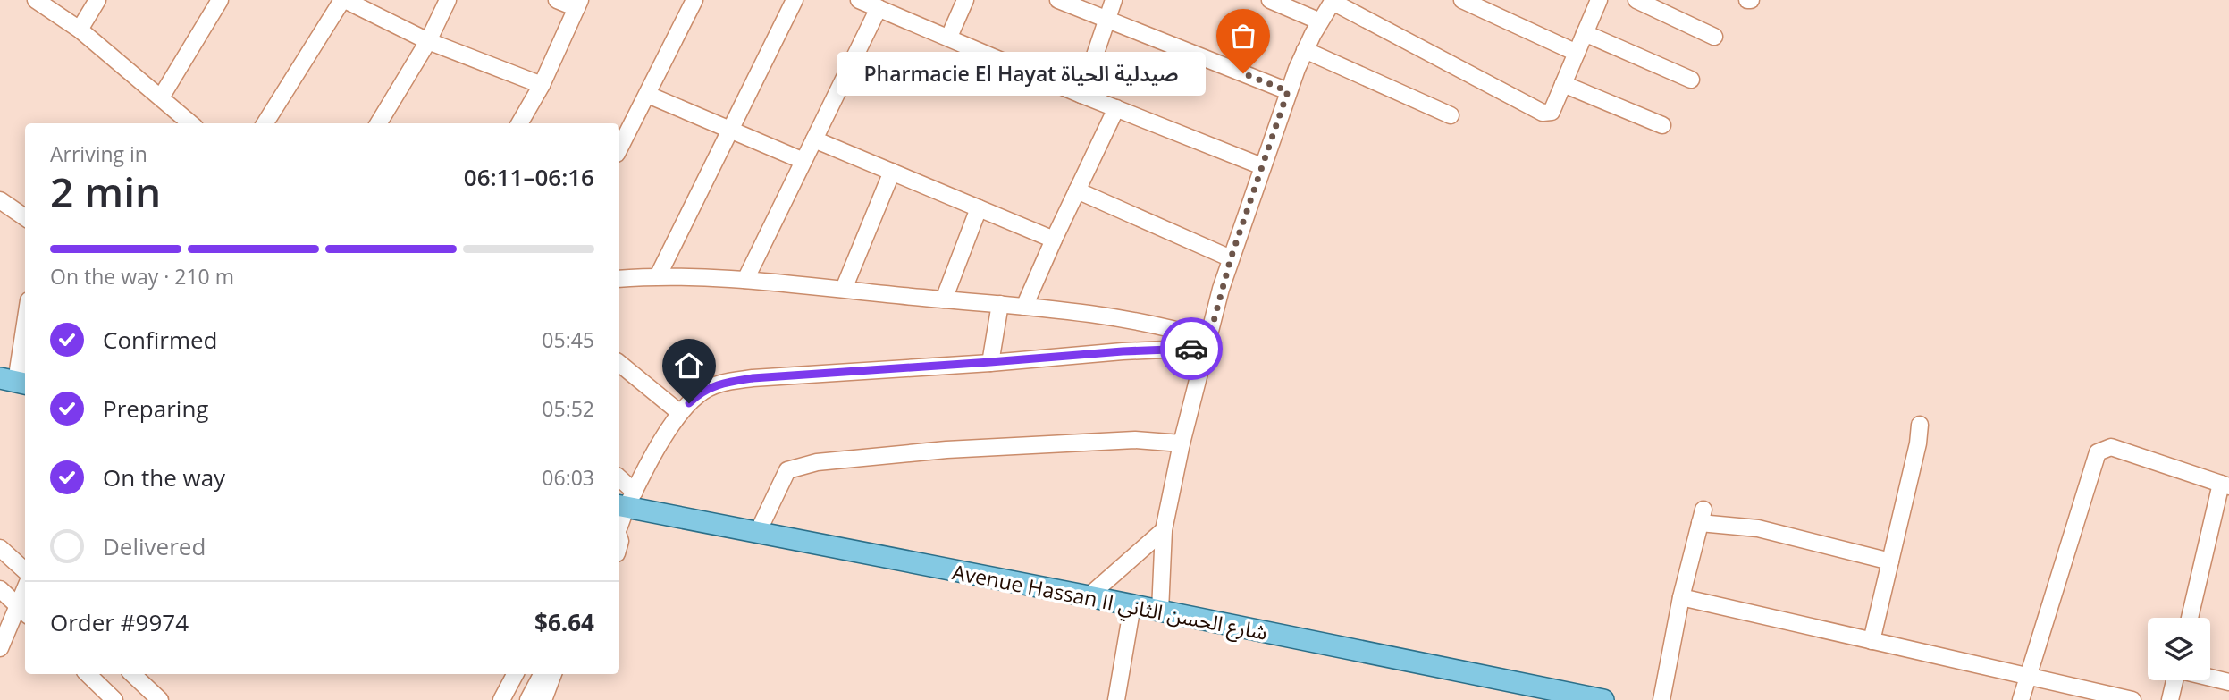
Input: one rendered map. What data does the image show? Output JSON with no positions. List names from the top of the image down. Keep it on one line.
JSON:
{"streets":{"main road":["Avenue Hassan II شارع الحسن الثاني"]},"places":["Pharmacie El Hayat صيدلية الحياة"],"page":{"bubble":"Pharmacie El Hayat صيدلية الحياة","heading":["2 min","Arriving in","06:11–06:16"],"panel":["Order #9974","$6.64"],"bar":"On the way · 210 m","list":[["Confirmed","05:45"],["Preparing","05:52"],["On the way","06:03"],"Delivered"]}}
